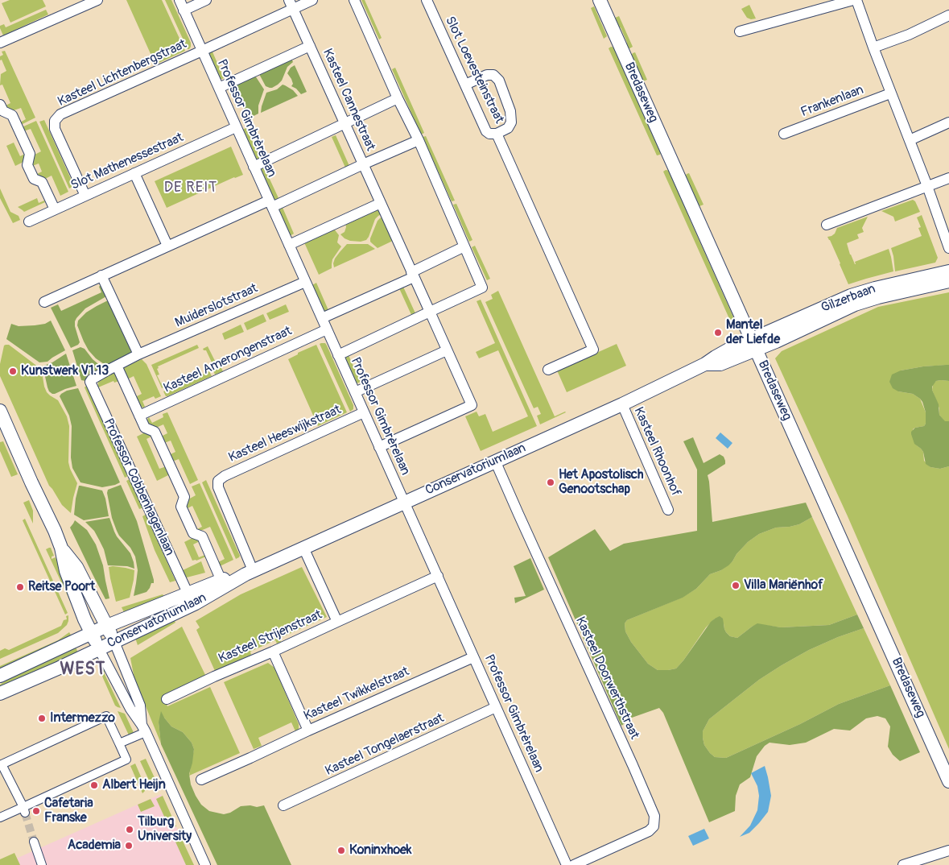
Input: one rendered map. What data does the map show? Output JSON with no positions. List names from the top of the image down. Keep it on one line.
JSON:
{"streets":{"street":["Slot Loevesteinstraat","Kasteel Lichtenbergstraat","Bredaseweg","Kasteel Cannestraat","Frankenlaan","Professor Gimbrèrelaan","Slot Mathenessestraat","Gilzerbaan","Muiderslotstraat","Kasteel Amerongenstraat","Kasteel Heeswijkstraat","Kasteel Rhoonhof","Conservatoriumlaan","Professor Cobbenhagenlaan","Kasteel Strijenstraat","Kasteel Doorwerthstraat","Kasteel Twikkelstraat","Kasteel Tongelaerstraat"]},"crossings":[["Kasteel Lichtenbergstraat","Professor Gimbrèrelaan"],["Kasteel Lichtenbergstraat","Slot Mathenessestraat"],["Bredaseweg","Gilzerbaan"],["Bredaseweg","Conservatoriumlaan"],["Kasteel Cannestraat","Professor Gimbrèrelaan"],["Professor Gimbrèrelaan","Slot Mathenessestraat"],["Professor Gimbrèrelaan","Muiderslotstraat"],["Professor Gimbrèrelaan","Kasteel Amerongenstraat"],["Professor Gimbrèrelaan","Kasteel Heeswijkstraat"],["Professor Gimbrèrelaan","Conservatoriumlaan"],["Professor Gimbrèrelaan","Kasteel Strijenstraat"],["Professor Gimbrèrelaan","Kasteel Twikkelstraat"],["Professor Gimbrèrelaan","Kasteel Tongelaerstraat"],["Gilzerbaan","Conservatoriumlaan"],["Muiderslotstraat","Professor Cobbenhagenlaan"],["Kasteel Heeswijkstraat","Conservatoriumlaan"],["Kasteel Rhoonhof","Conservatoriumlaan"],["Conservatoriumlaan","Professor Cobbenhagenlaan"],["Conservatoriumlaan","Kasteel Strijenstraat"],["Conservatoriumlaan","Kasteel Doorwerthstraat"]],"districts":["DE REIT","WEST"],"places":["Mantel der Liefde","Kunstwerk V1.13","Het Apostolisch Genootschap","Villa Mariënhof","Reitse Poort","Intermezzo","Albert Heijn","Cafetaria Franske","Tilburg University","Academia","Koninxhoek"]}
